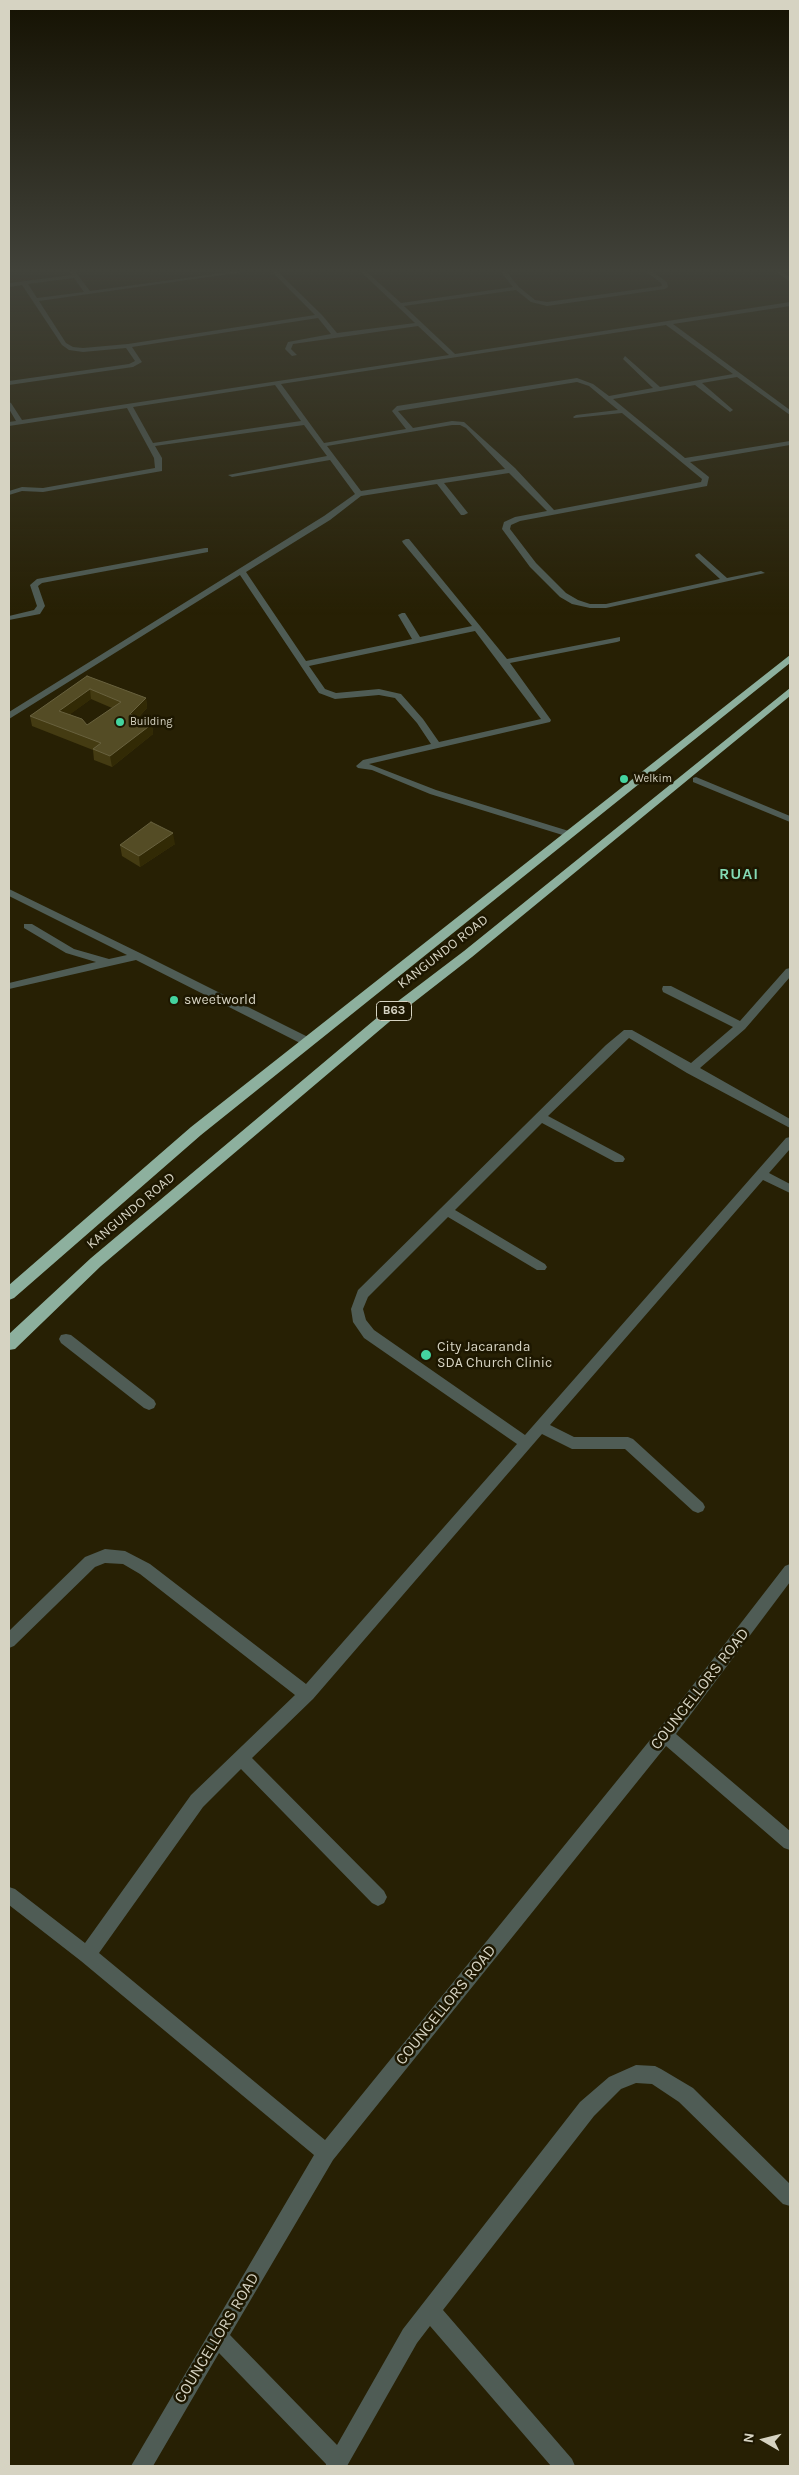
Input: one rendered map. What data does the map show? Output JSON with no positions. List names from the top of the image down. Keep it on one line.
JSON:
{"streets":{"highway":["KANGUNDO ROAD","B63"],"street":["COUNCELLORS ROAD"]},"districts":["RUAI"],"places":["Building","Welkim","sweetworld","City Jacaranda SDA Church Clinic"],"north":"left"}
